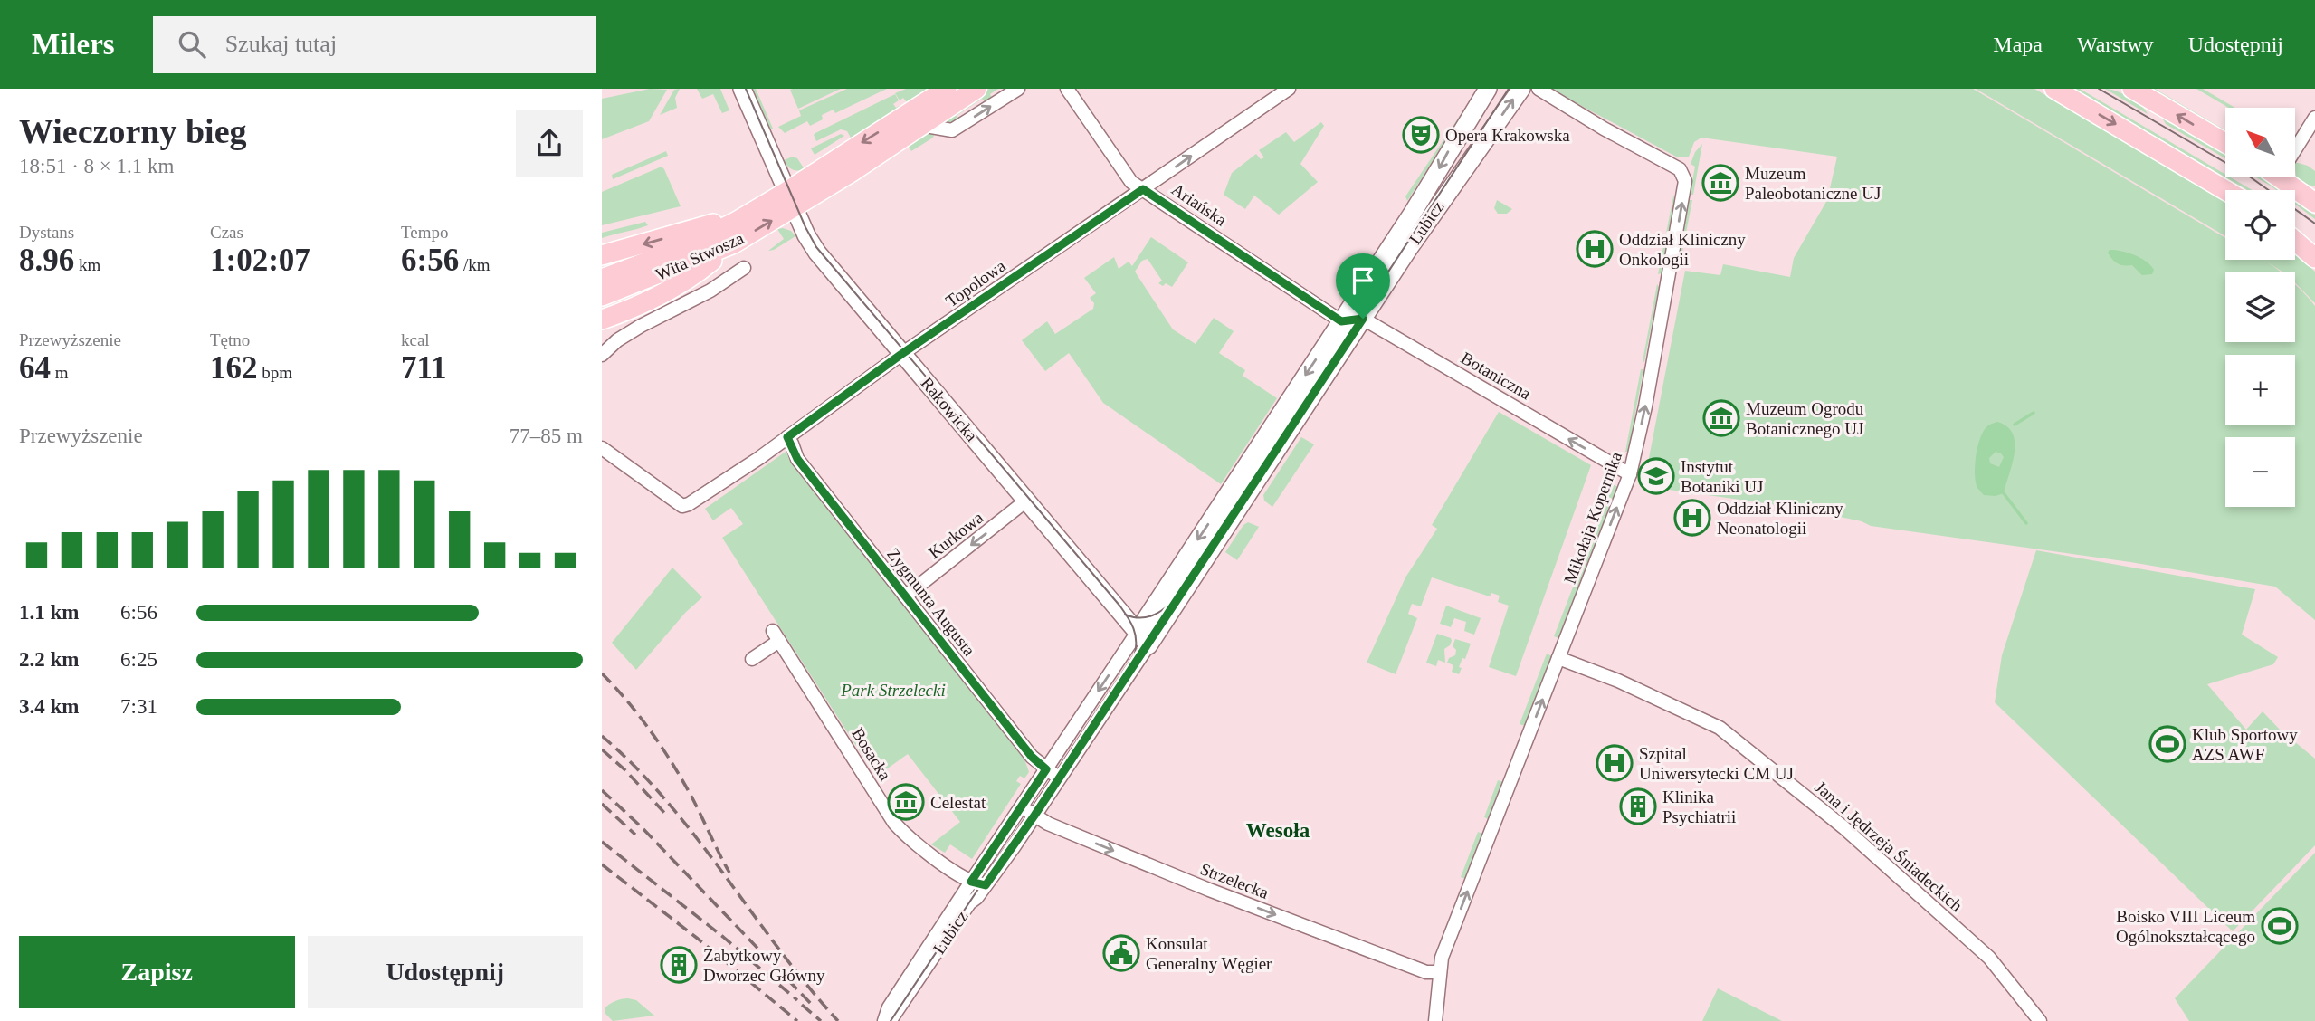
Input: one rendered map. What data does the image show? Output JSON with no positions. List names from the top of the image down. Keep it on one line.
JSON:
{"streets":{"main road":["Wita Stwosza"],"street":["Ariańska","Lubicz","Topolowa","Botaniczna","Rakowicka","Mikołaja Kopernika","Kurkowa","Zygmunta Augusta","Bosacka","Jana i Jędrzeja Śniadeckich","Strzelecka"]},"crossings":[["Ariańska","Lubicz"],["Ariańska","Topolowa"],["Lubicz","Botaniczna"],["Lubicz","Rakowicka"],["Lubicz","Zygmunta Augusta"],["Lubicz","Bosacka"],["Lubicz","Strzelecka"],["Wita Stwosza","Rakowicka"],["Topolowa","Rakowicka"],["Topolowa","Zygmunta Augusta"],["Botaniczna","Mikołaja Kopernika"],["Rakowicka","Kurkowa"],["Mikołaja Kopernika","Jana i Jędrzeja Śniadeckich"],["Mikołaja Kopernika","Strzelecka"],["Kurkowa","Zygmunta Augusta"]],"one_way":["Botaniczna","Mikołaja Kopernika","Kurkowa","Strzelecka"],"districts":["Wesoła"],"parks":["Park Strzelecki"],"places":{"theatre":["Opera Krakowska"],"museum":["Muzeum Paleobotaniczne UJ","Muzeum Ogrodu Botanicznego UJ","Celestat"],"hospital":["Oddział Kliniczny Onkologii","Oddział Kliniczny Neonatologii","Szpital Uniwersytecki CM UJ"],"school or university":["Instytut Botaniki UJ"],"sports":["Klub Sportowy AZS AWF","Boisko VIII Liceum Ogólnokształcącego"],"building":["Klinika Psychiatrii","Zabytkowy Dworzec Główny"],"public building":["Konsulat Generalny Węgier"]},"north":"top left","page":{"header":"Milers","search":"Szukaj tutaj","nav":["Mapa","Warstwy","Udostępnij"],"heading":["Wieczorny bieg","18:51 · 8 × 1.1 km"],"map_buttons":["+","−"],"stats":[["Dystans","8.96 km"],["Czas","1:02:07"],["Tempo","6:56 /km"],["Przewyższenie","64 m"],["Tętno","162 bpm"],["kcal","711"]],"chart":["Przewyższenie","77–85 m"],"list":[{"name":"1.1 km","note":"6:56"},{"name":"2.2 km","note":"6:25"},{"name":"3.4 km","note":"7:31"}],"buttons":["Zapisz","Udostępnij"]}}
